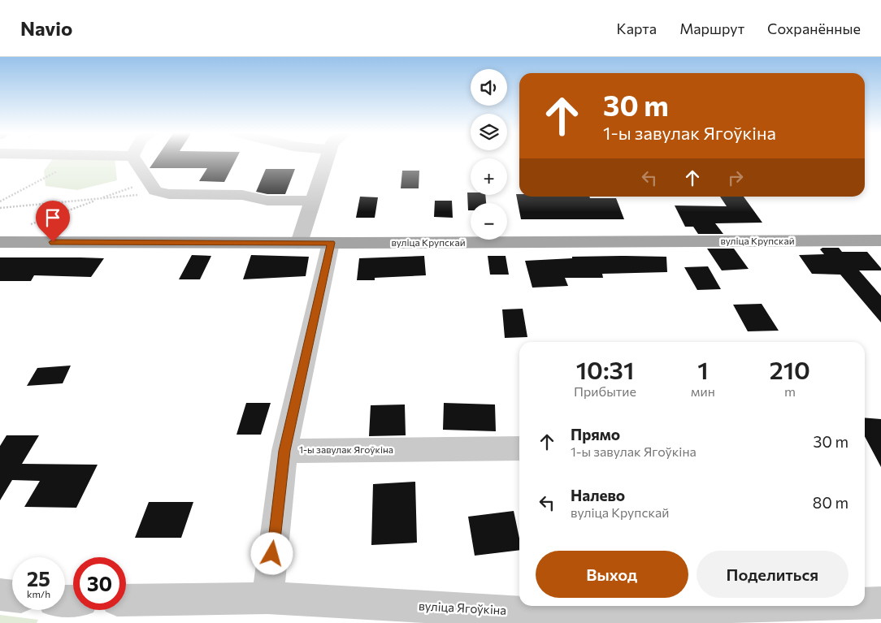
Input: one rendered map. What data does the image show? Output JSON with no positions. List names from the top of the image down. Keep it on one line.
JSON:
{"streets":{"main road":["вуліца Крупскай"],"street":["1-ы завулак Ягоўкіна","вуліца Ягоўкіна"]},"crossings":[["вуліца Крупскай","1-ы завулак Ягоўкіна"]],"page":{"header":"Navio","nav":["Карта","Маршрут","Сохранённые"],"map_buttons":["+","−"],"turn":["30 m","1-ы завулак Ягоўкіна"],"eta":["10:31","Прибытие","1","мин","210","m"],"list":[{"name":"Прямо","note":"1-ы завулак Ягоўкіна","value":"30 m"},{"name":"Налево","note":"вуліца Крупскай","value":"80 m"}],"buttons":["Выход","Поделиться"],"speed":"25 km/h","limit":"30"}}
